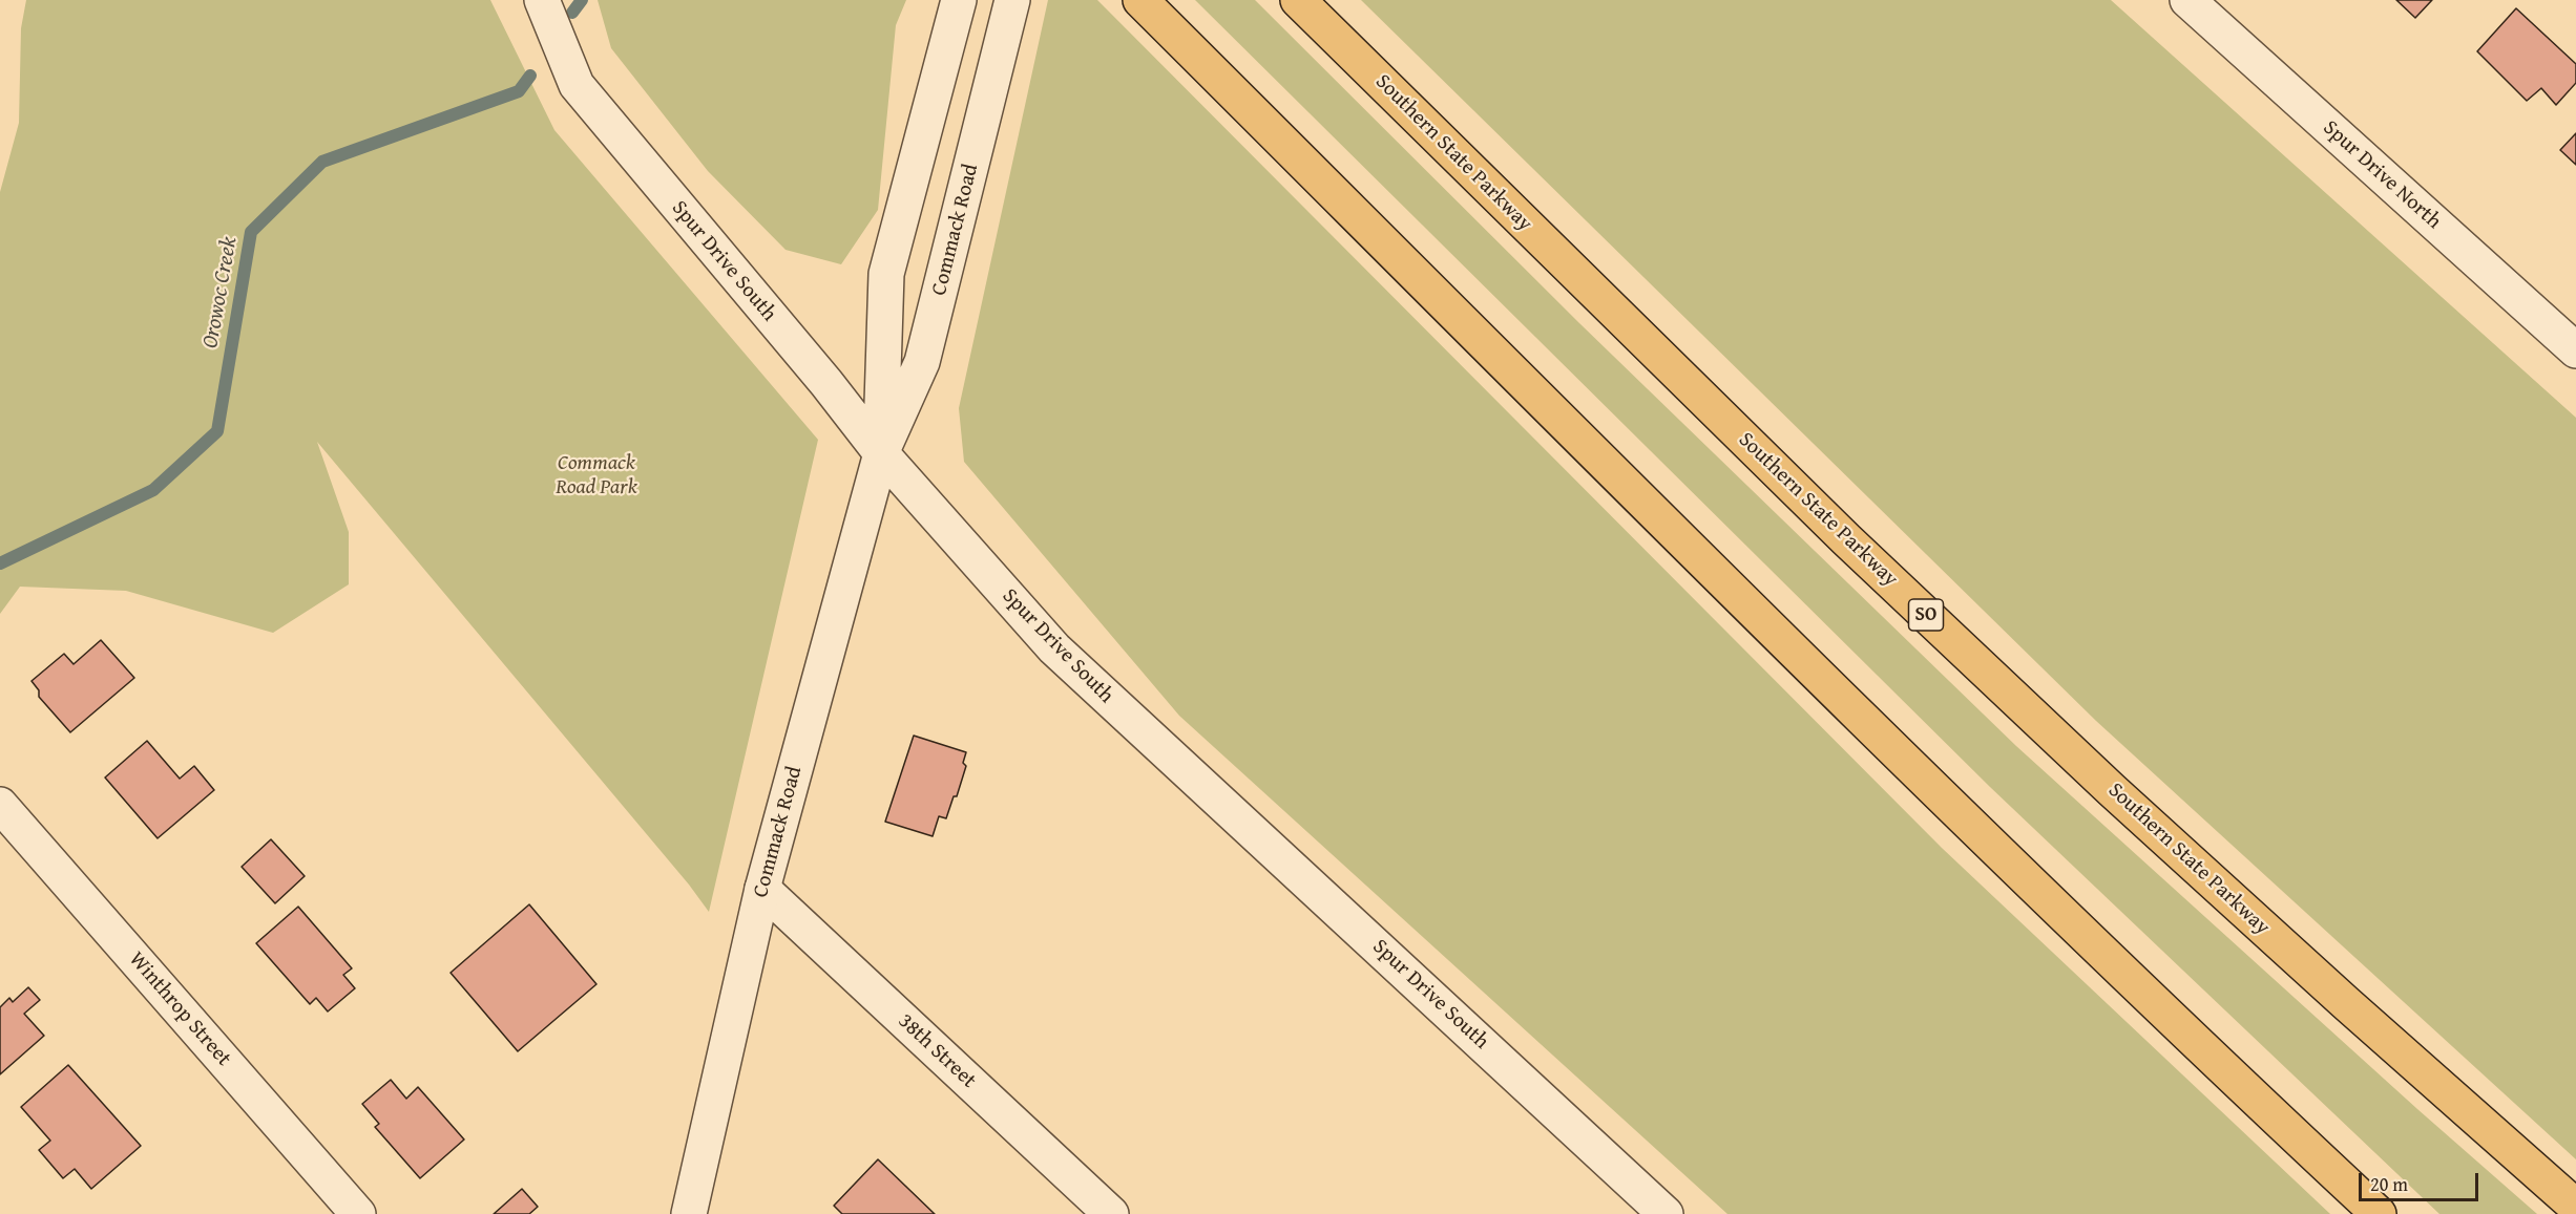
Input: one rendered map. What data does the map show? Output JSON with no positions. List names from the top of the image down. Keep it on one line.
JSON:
{"streets":{"highway":["Southern State Parkway","SO"],"street":["Spur Drive North","Commack Road","Spur Drive South","Winthrop Street","38th Street"]},"crossings":[["Commack Road","Spur Drive South"],["Commack Road","38th Street"]],"water":["Orowoc Creek"],"parks":["Commack Road Park"],"scale_bar":"20 m"}
